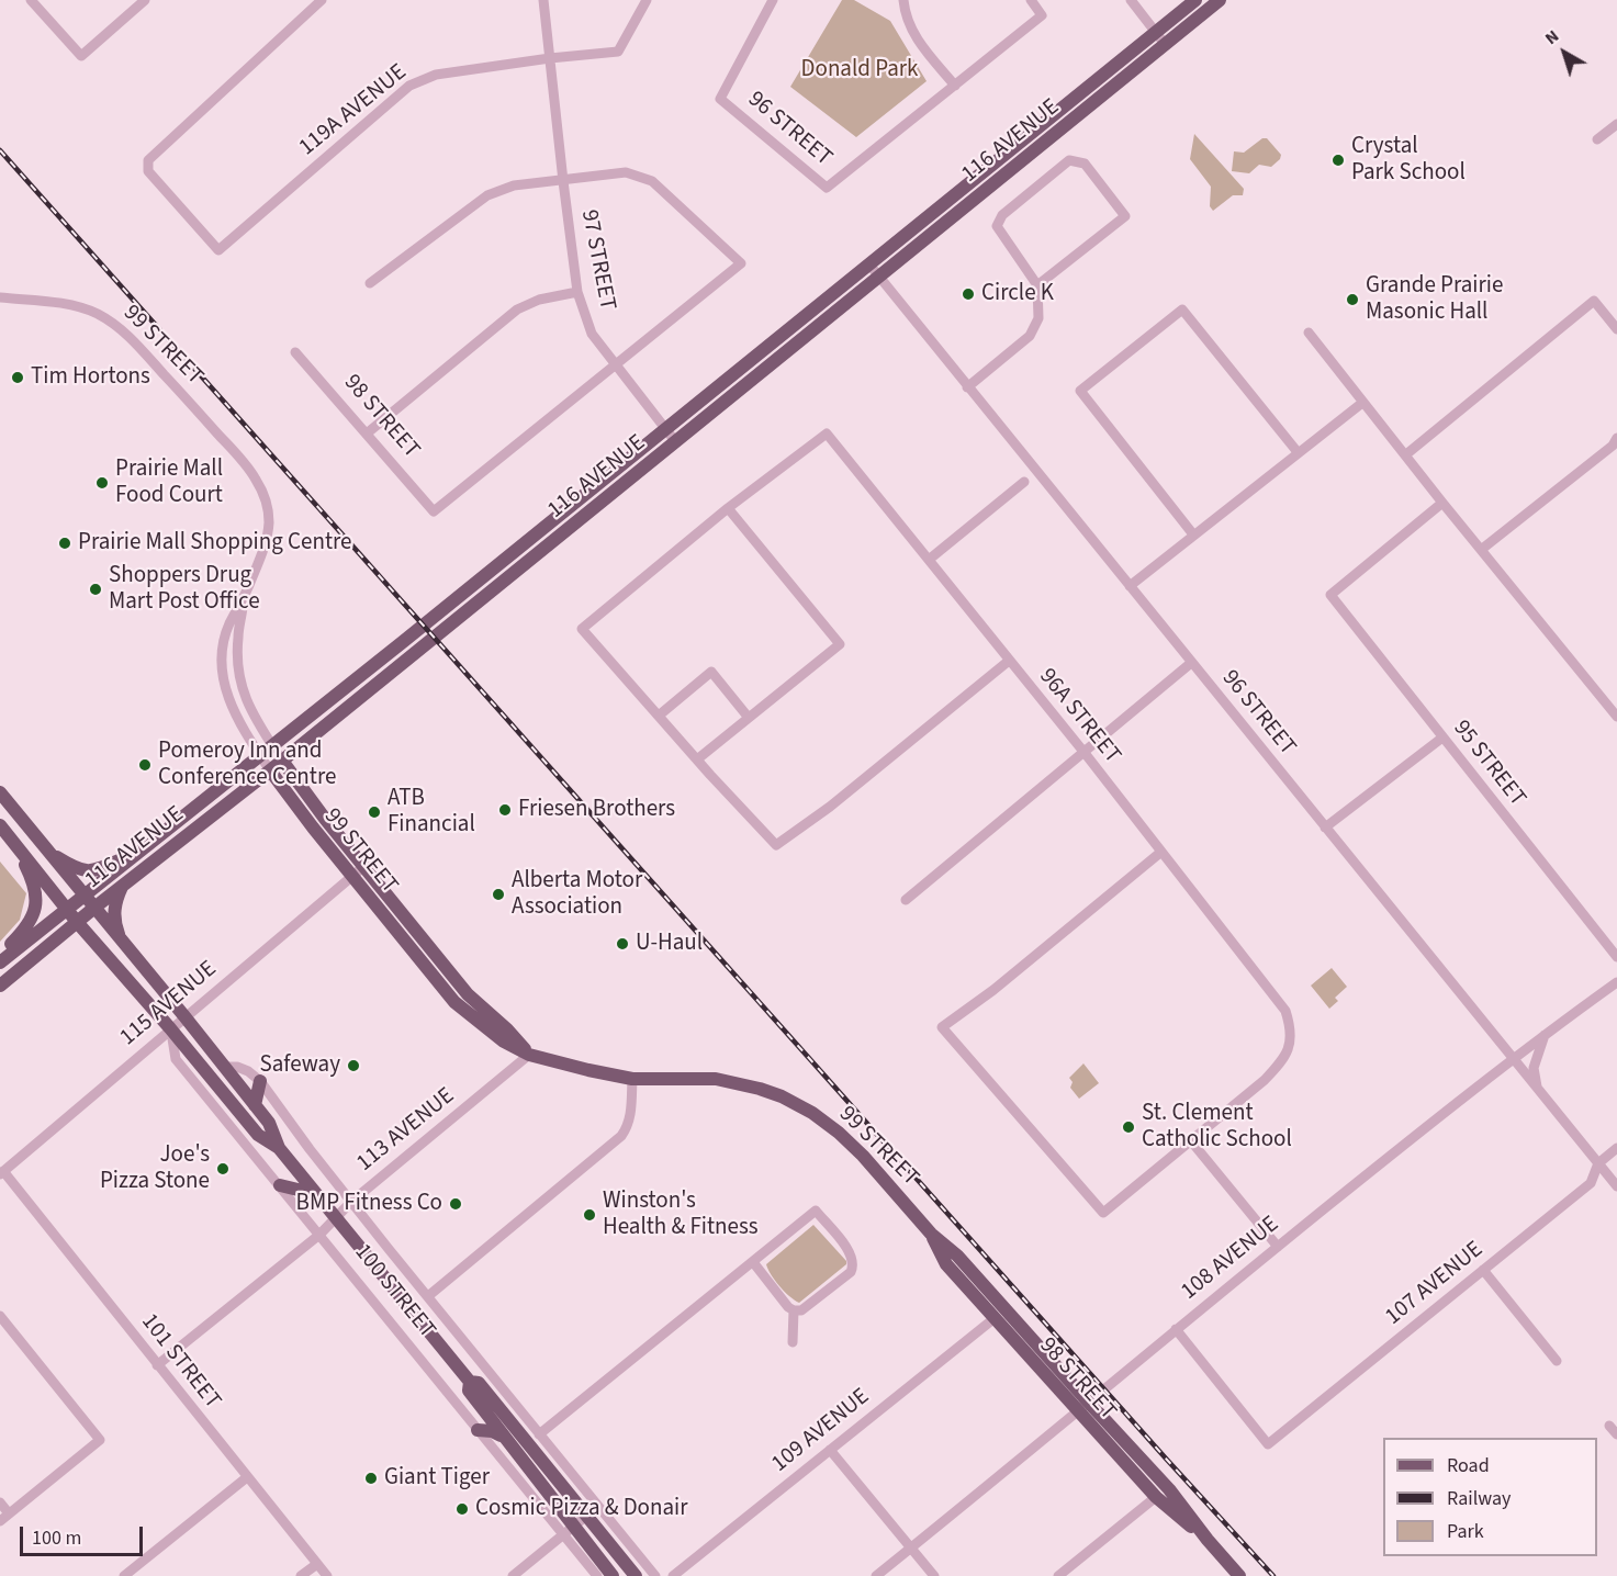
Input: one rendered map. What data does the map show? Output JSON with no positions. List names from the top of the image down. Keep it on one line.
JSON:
{"streets":{"main road":["116 AVENUE","99 STREET","98 STREET","100 STREET"],"street":["119A AVENUE","96 STREET","97 STREET","96A STREET","95 STREET","115 AVENUE","113 AVENUE","108 AVENUE","107 AVENUE","101 STREET","109 AVENUE"]},"crossings":[["119A AVENUE","97 STREET"],["96 STREET","116 AVENUE"],["96 STREET","108 AVENUE"],["96 STREET","107 AVENUE"],["116 AVENUE","97 STREET"],["116 AVENUE","99 STREET"],["116 AVENUE","100 STREET"],["97 STREET","98 STREET"],["99 STREET","98 STREET"],["99 STREET","115 AVENUE"],["99 STREET","113 AVENUE"],["98 STREET","108 AVENUE"],["98 STREET","109 AVENUE"],["115 AVENUE","100 STREET"],["115 AVENUE","101 STREET"],["113 AVENUE","100 STREET"],["113 AVENUE","101 STREET"],["108 AVENUE","107 AVENUE"]],"parks":["Donald Park"],"places":["Crystal Park School","Circle K","Grande Prairie Masonic Hall","Tim Hortons","Prairie Mall Food Court","Prairie Mall Shopping Centre","Shoppers Drug Mart Post Office","Pomeroy Inn and Conference Centre","Friesen Brothers","ATB Financial","Alberta Motor Association","U-Haul","Safeway","St. Clement Catholic School","Joe's Pizza Stone","BMP Fitness Co","Winston's Health & Fitness","Giant Tiger","Cosmic Pizza & Donair"],"legend":["Road","Railway","Park"],"scale_bar":"100 m","north":"top left"}
